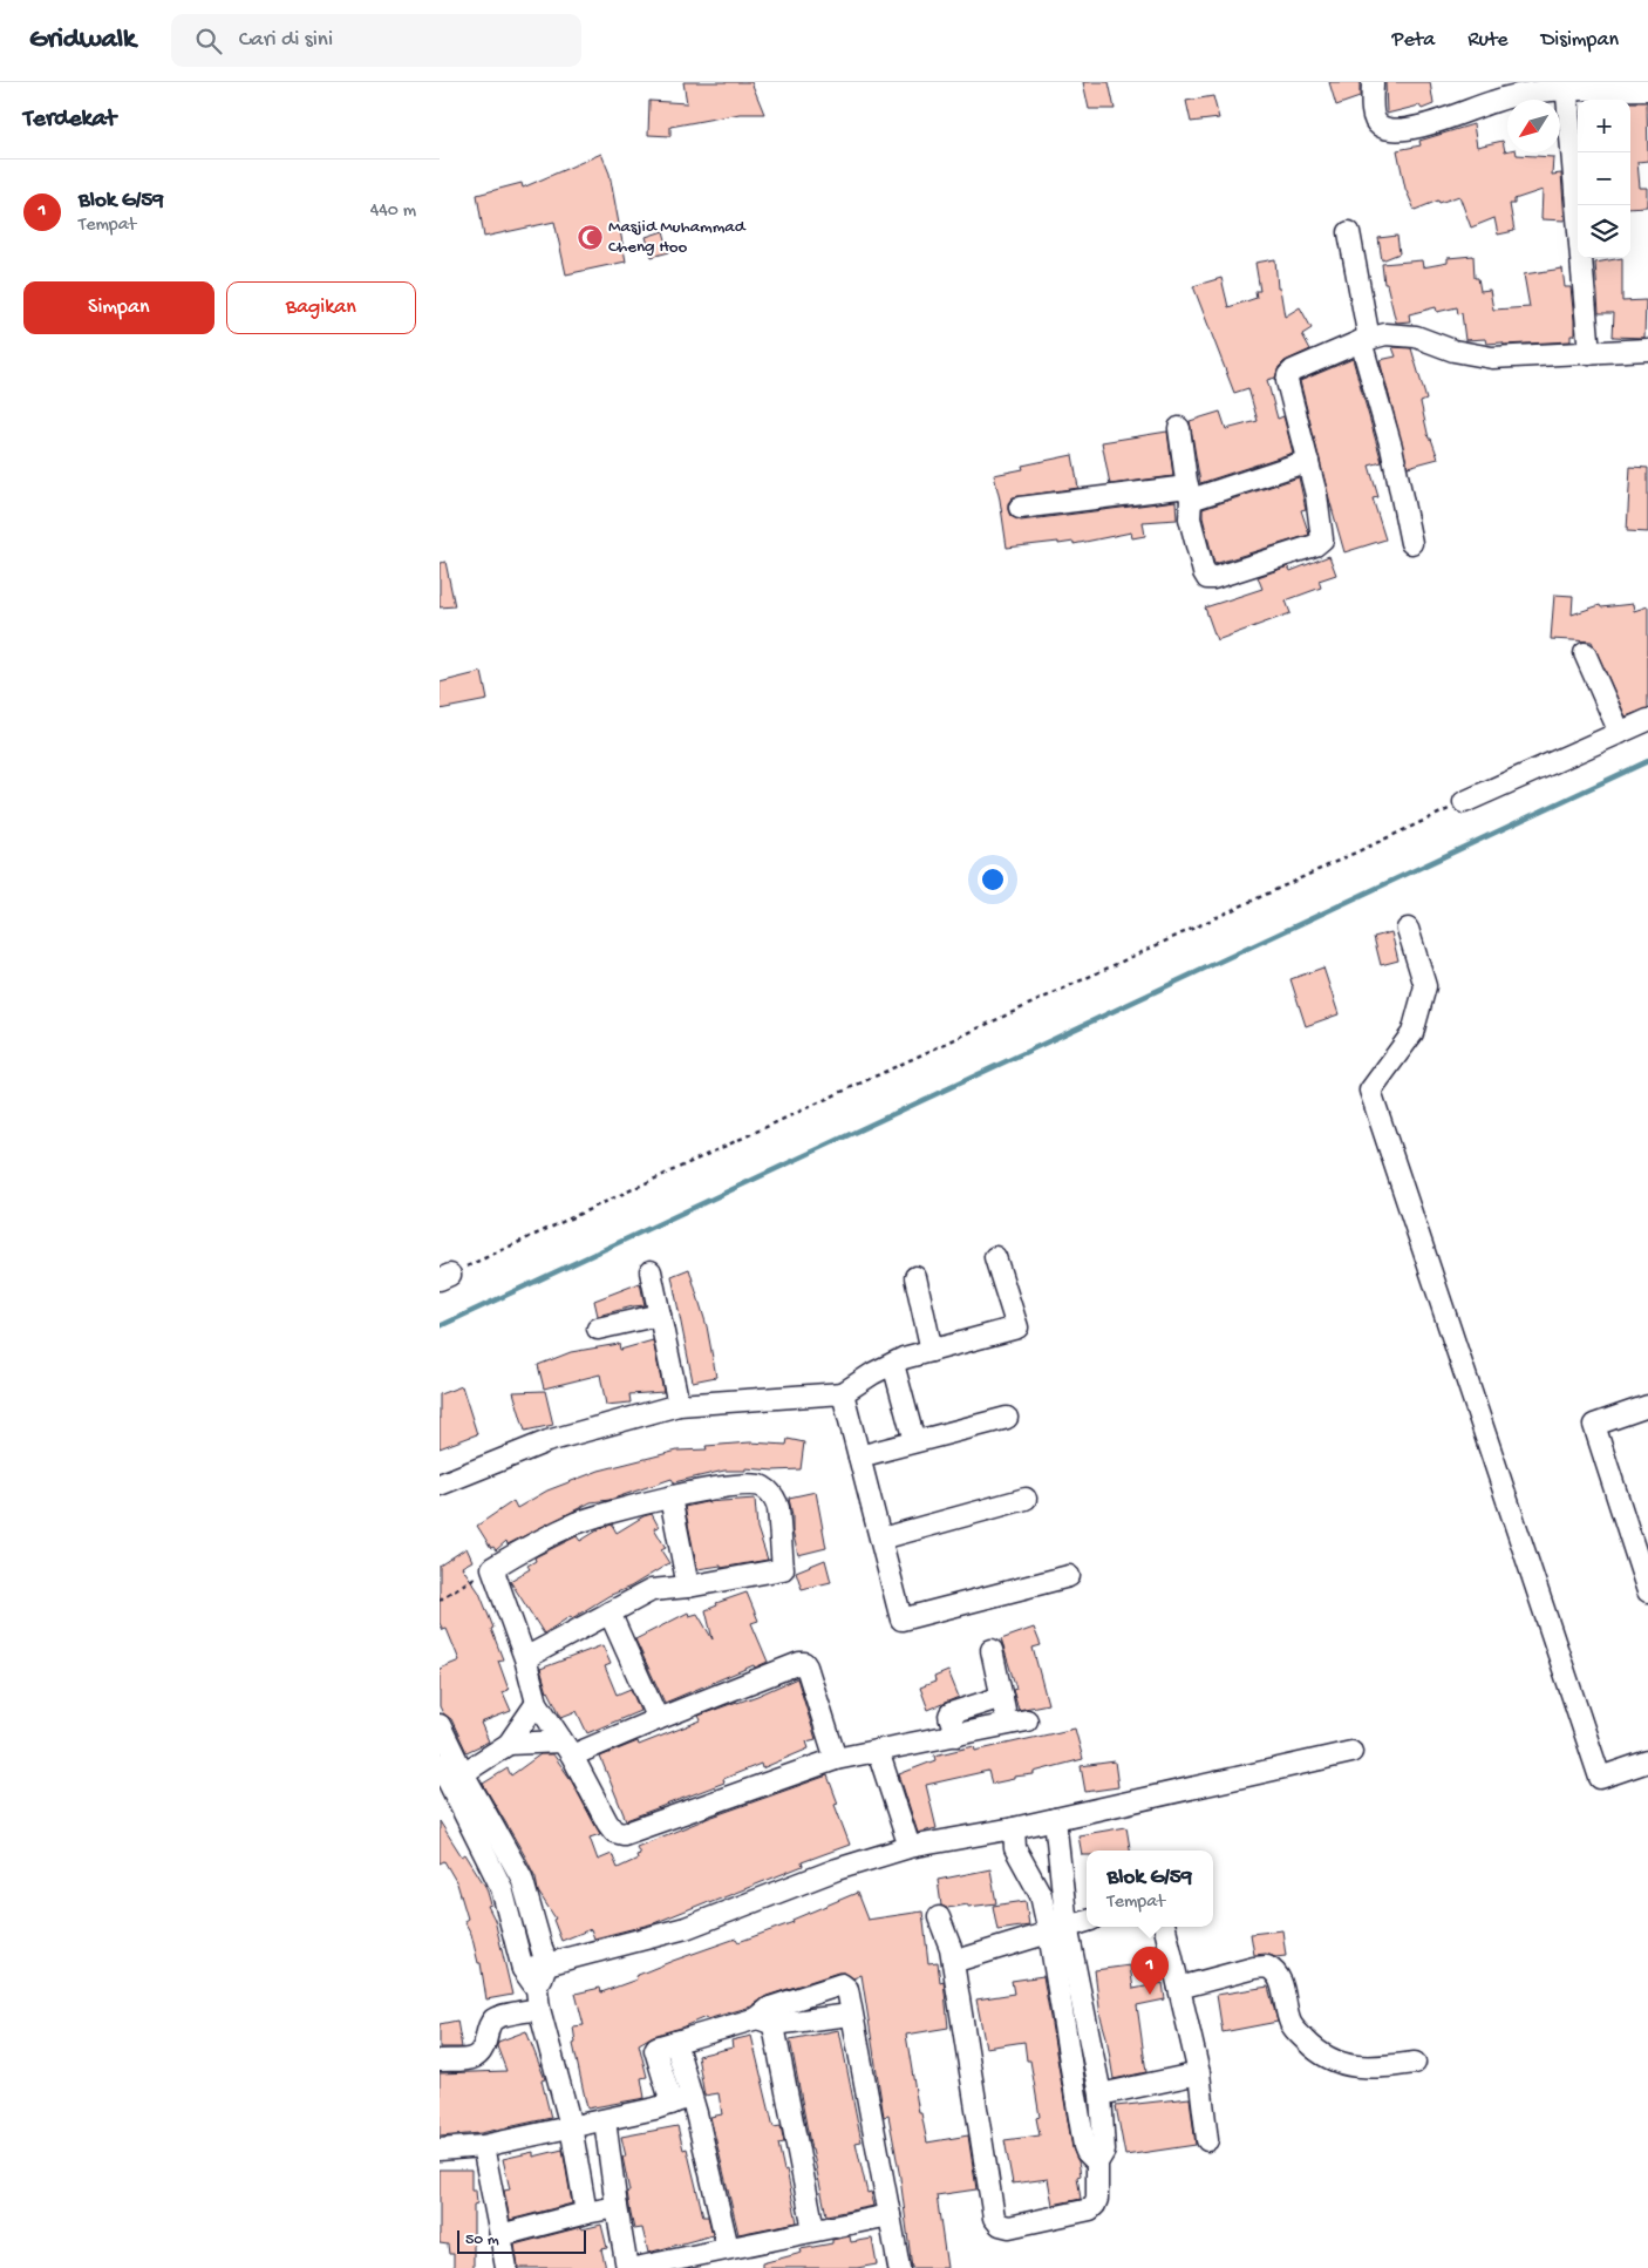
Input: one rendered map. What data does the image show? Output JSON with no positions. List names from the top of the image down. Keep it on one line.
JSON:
{"places":{"mosque":["Masjid Muhammad Cheng Hoo"]},"scale_bar":"50 m","north":"bottom left","page":{"header":"Gridwalk","search":"Cari di sini","nav":["Peta","Rute","Disimpan"],"heading":"Terdekat","map_buttons":["+","−"],"list":[{"mark":"1","name":"Blok G/59","note":"Tempat","value":"440 m"}],"buttons":["Simpan","Bagikan"],"popup":["Blok G/59","Tempat"],"pins":"1","scale":"50 m"}}
